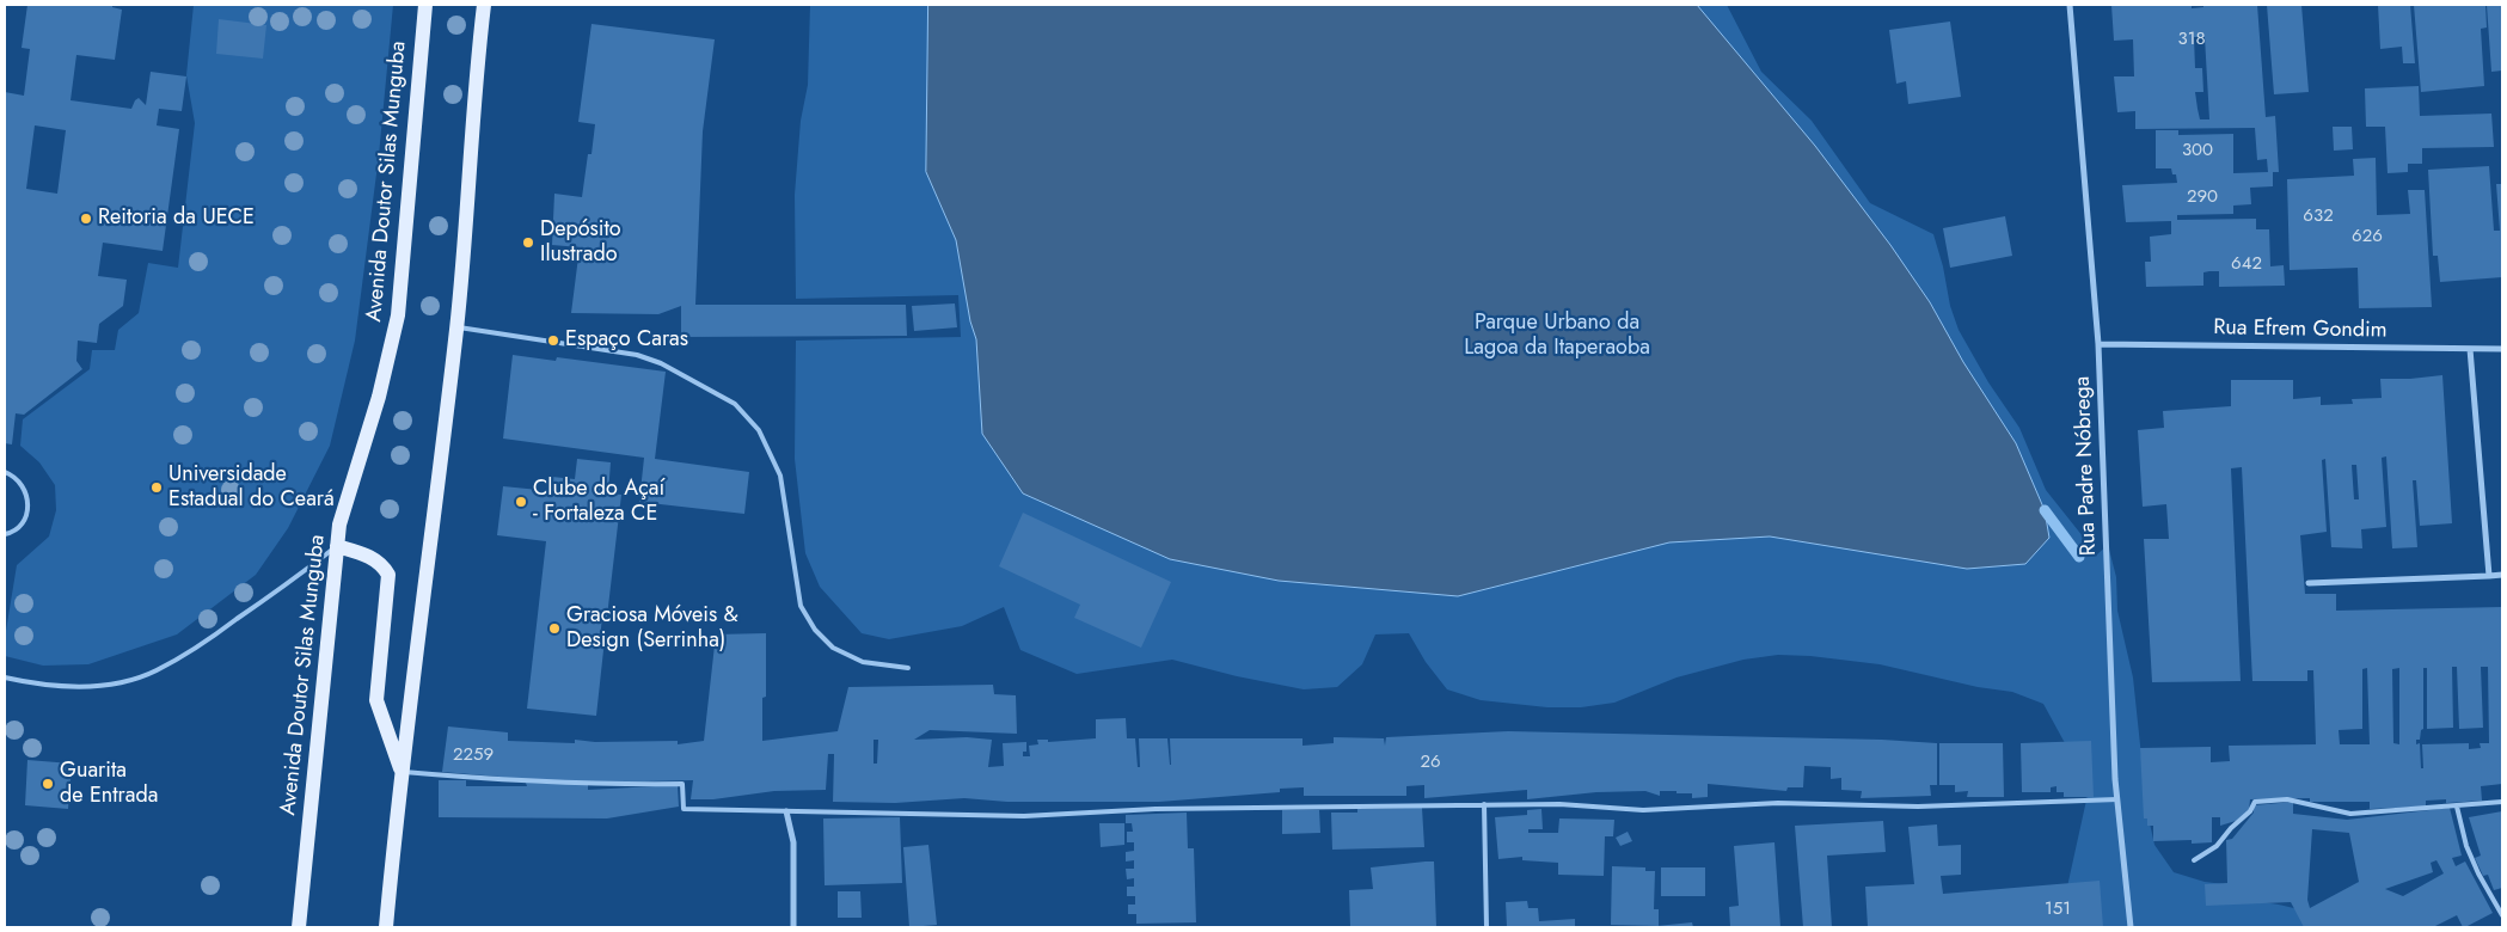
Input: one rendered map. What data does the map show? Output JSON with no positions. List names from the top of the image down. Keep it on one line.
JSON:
{"streets":{"main road":["Avenida Doutor Silas Munguba"],"street":["Rua Efrem Gondim","Rua Padre Nóbrega"]},"crossings":[["Rua Efrem Gondim","Rua Padre Nóbrega"]],"parks":["Parque Urbano da Lagoa da Itaperaoba"],"places":["Reitoria da UECE","Depósito Ilustrado","Espaço Caras","Universidade Estadual do Ceará","Clube do Açaí - Fortaleza CE","Graciosa Móveis & Design (Serrinha)","Guarita de Entrada"],"house_numbers":["318","300","290","632","626","642","2259","26","151"]}
